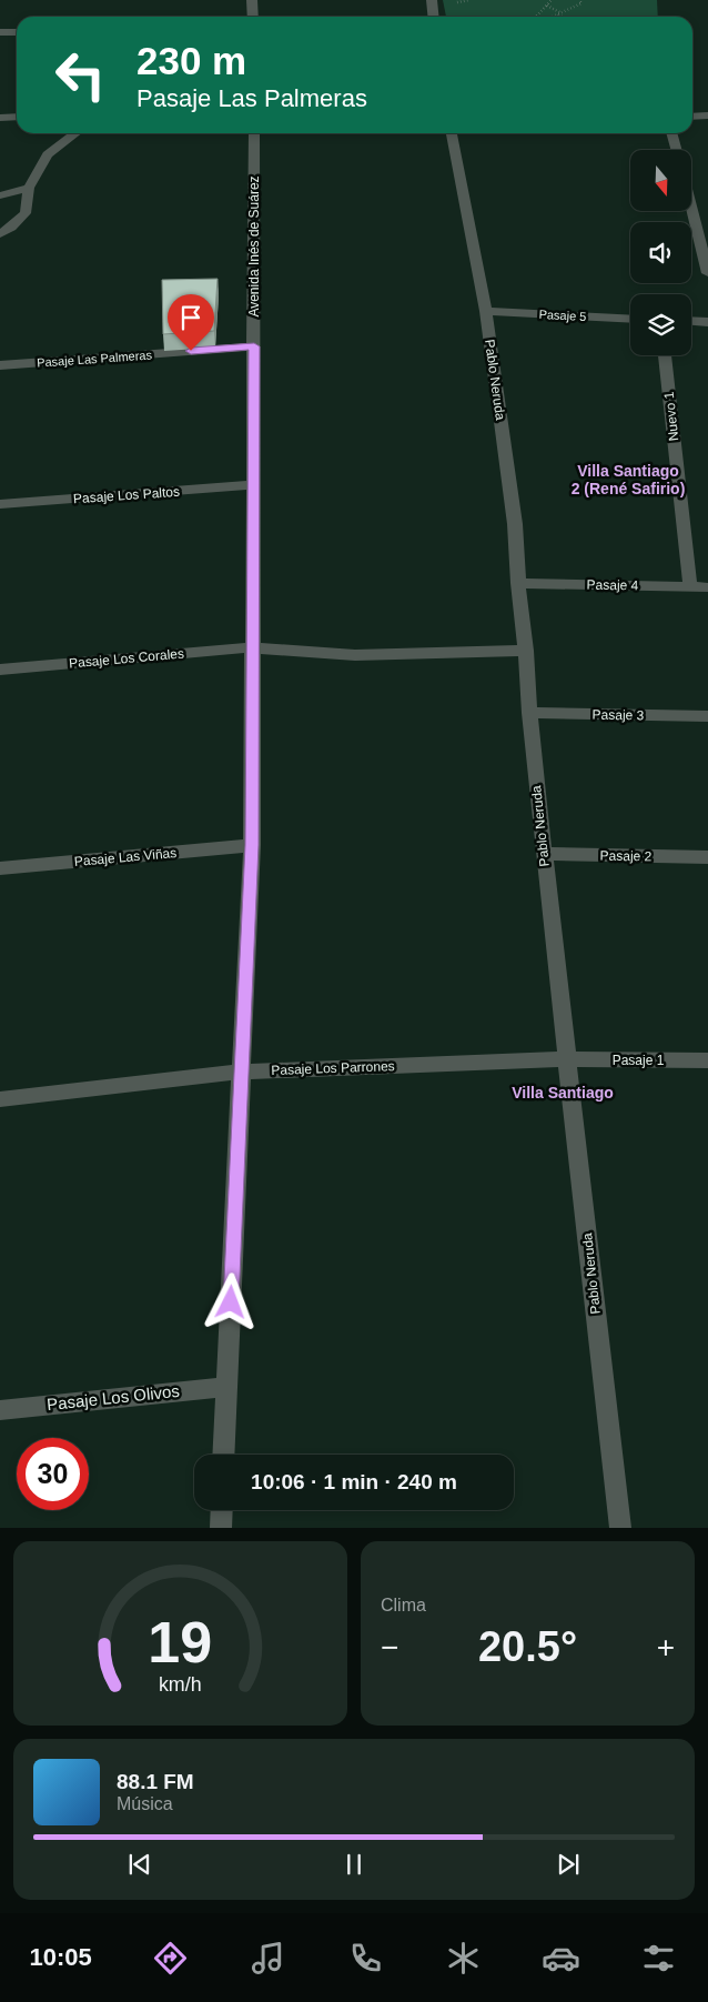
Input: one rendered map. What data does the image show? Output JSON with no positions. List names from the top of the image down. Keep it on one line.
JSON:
{"streets":{"street":["Avenida Inés de Suárez","Pasaje 5","Pasaje Las Palmeras","Pablo Neruda","Nuevo 1","Pasaje Los Paltos","Pasaje 4","Pasaje Los Corales","Pasaje 3","Pasaje 2","Pasaje Las Viñas","Pasaje 1","Pasaje Los Parrones","Pasaje Los Olivos"]},"crossings":[["Avenida Inés de Suárez","Pasaje Las Palmeras"],["Avenida Inés de Suárez","Pasaje Los Paltos"],["Avenida Inés de Suárez","Pasaje Los Corales"],["Avenida Inés de Suárez","Pasaje Las Viñas"],["Avenida Inés de Suárez","Pasaje Los Parrones"],["Avenida Inés de Suárez","Pasaje Los Olivos"],["Pasaje 5","Pablo Neruda"],["Pablo Neruda","Pasaje 4"],["Pablo Neruda","Pasaje Los Corales"],["Pablo Neruda","Pasaje 3"],["Pablo Neruda","Pasaje 2"],["Pablo Neruda","Pasaje 1"],["Pablo Neruda","Pasaje Los Parrones"],["Nuevo 1","Pasaje 4"],["Pasaje 1","Pasaje Los Parrones"]],"districts":["Villa Santiago 2 (René Safirio)","Villa Santiago"],"north":"bottom","page":{"turn":["230 m","Pasaje Las Palmeras"],"limit":"30","trip":"10:06 · 1 min · 240 m","tile":"Clima","heat":["−","20.5°","+"],"song":["88.1 FM","Música"],"tabs":"10:05","gauge":["19","km/h"]}}
